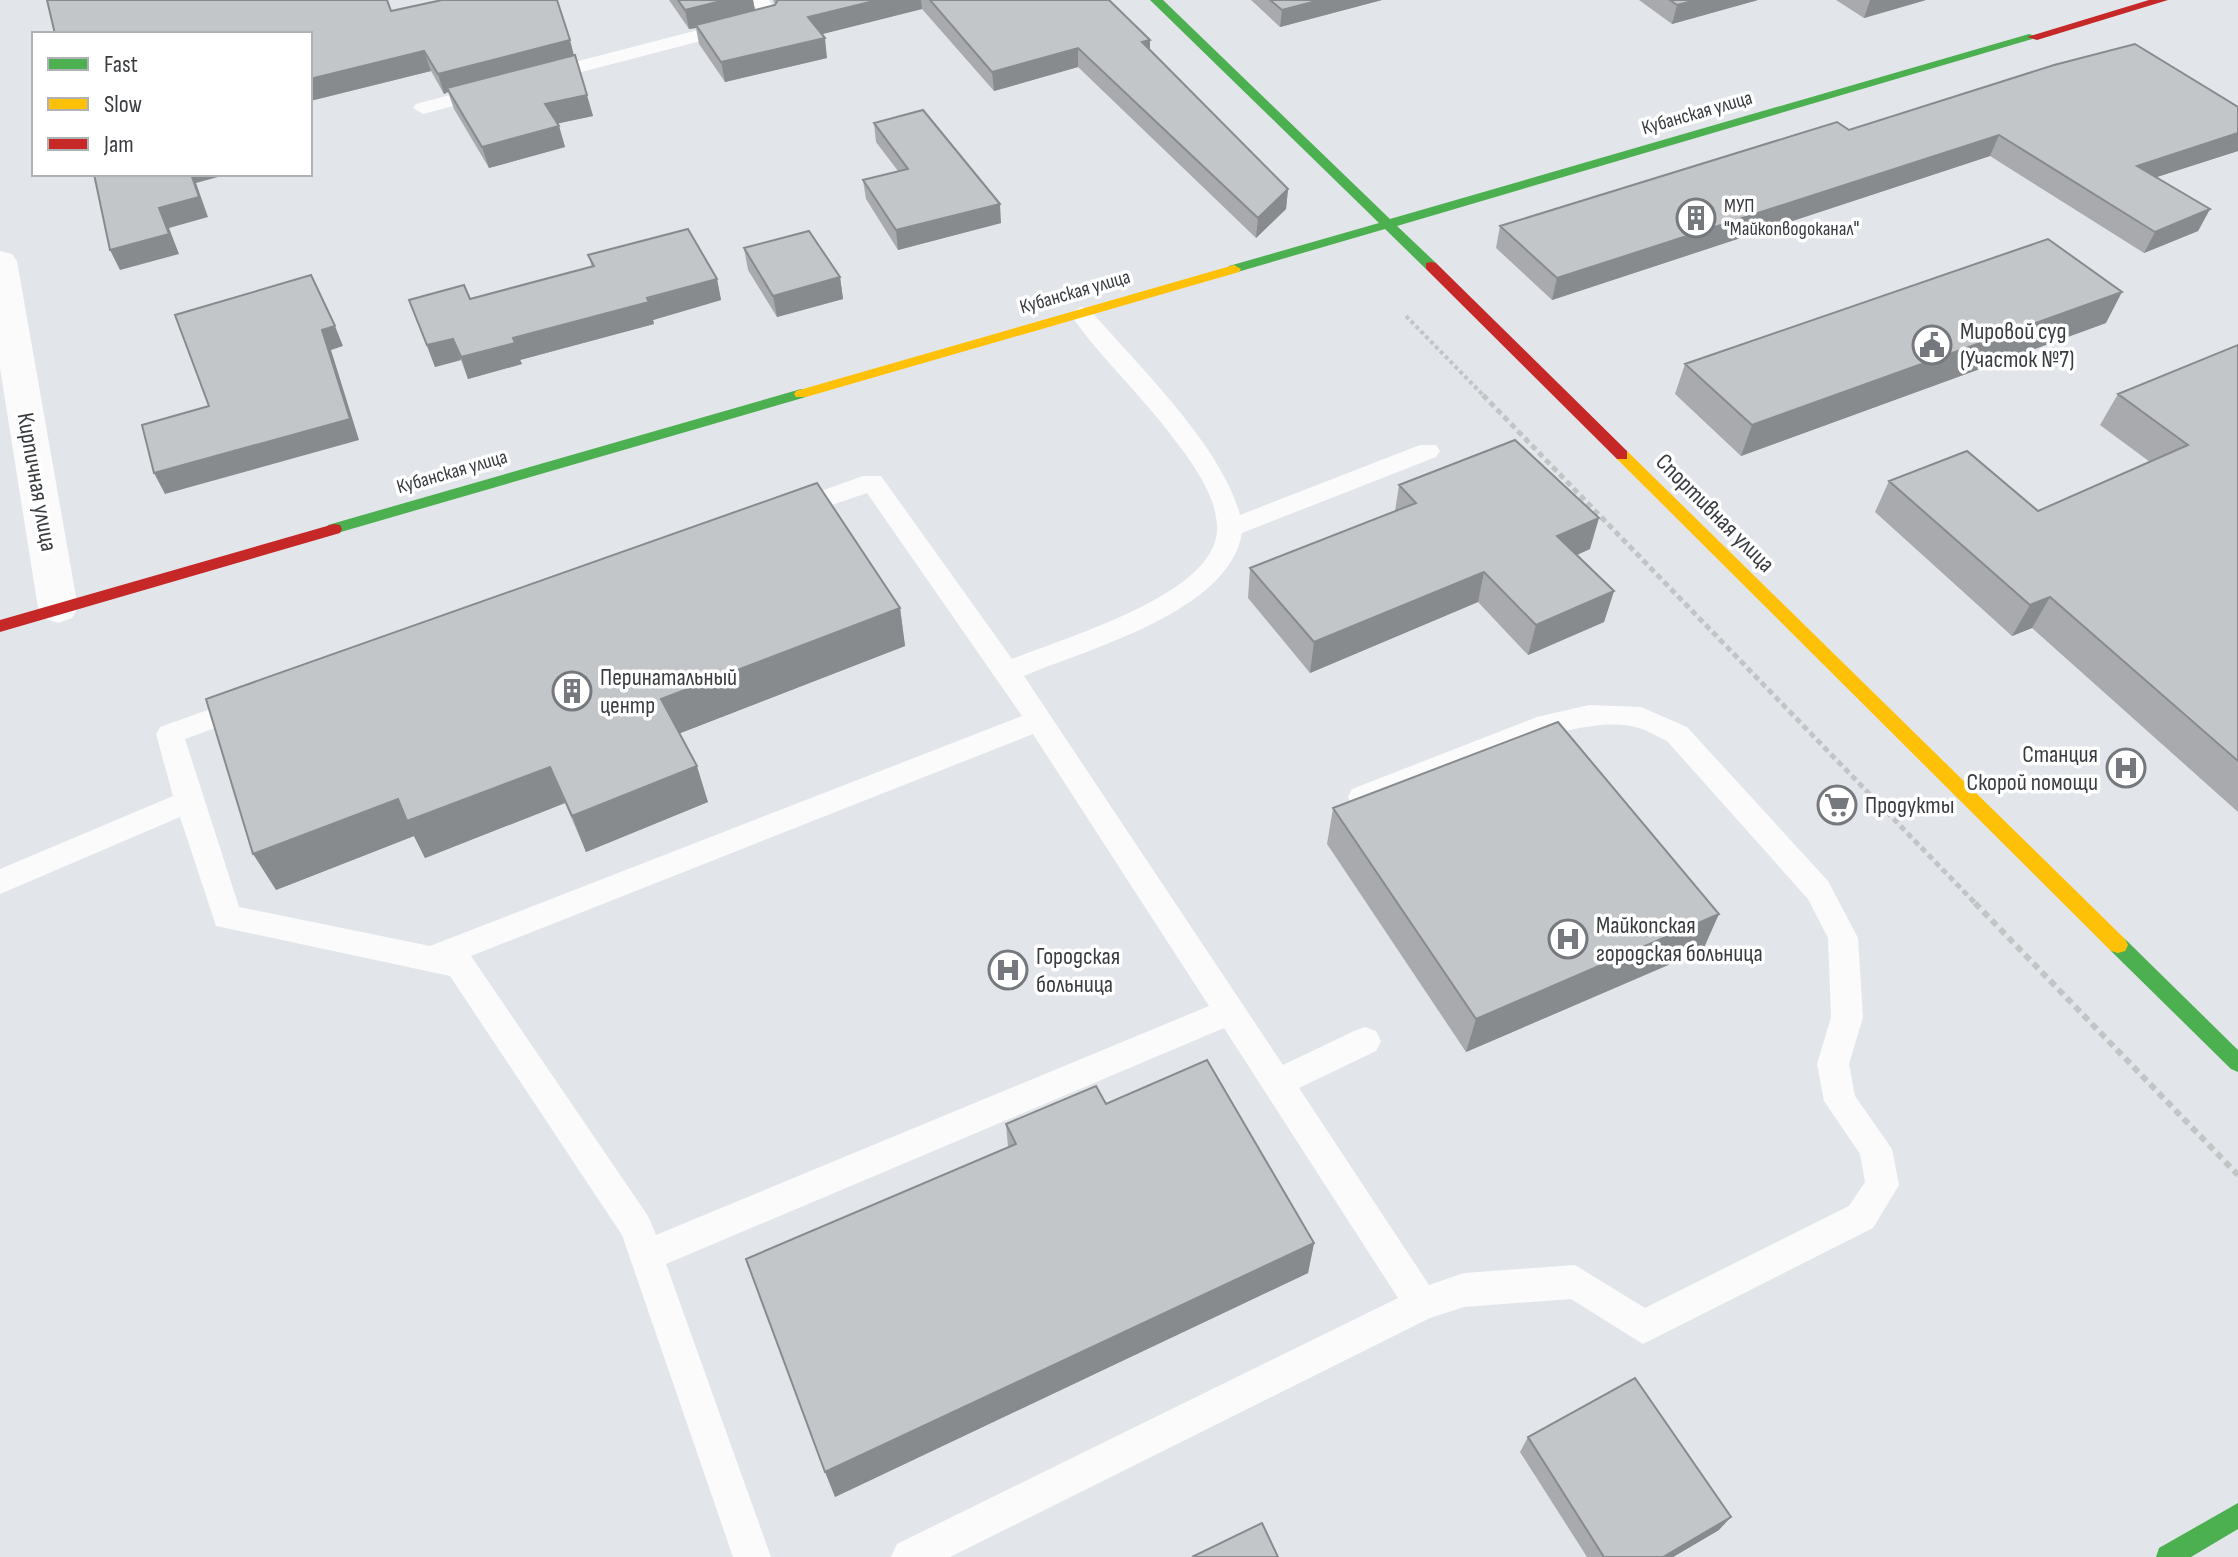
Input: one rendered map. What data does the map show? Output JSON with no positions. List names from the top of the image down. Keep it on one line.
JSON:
{"streets":{"street":["Кубанская улица","Кирпичная улица","Спортивная улица"]},"crossings":[["Кубанская улица","Кирпичная улица"],["Кубанская улица","Спортивная улица"]],"places":{"building":["МУП \"Майкопводоканал\"","Перинатальный центр"],"public building":["Мировой суд (Участок №7)"],"hospital":["Станция Скорой помощи","Майкопская городская больница","Городская больница"],"supermarket":["Продукты"]},"legend":["Fast","Slow","Jam"]}
